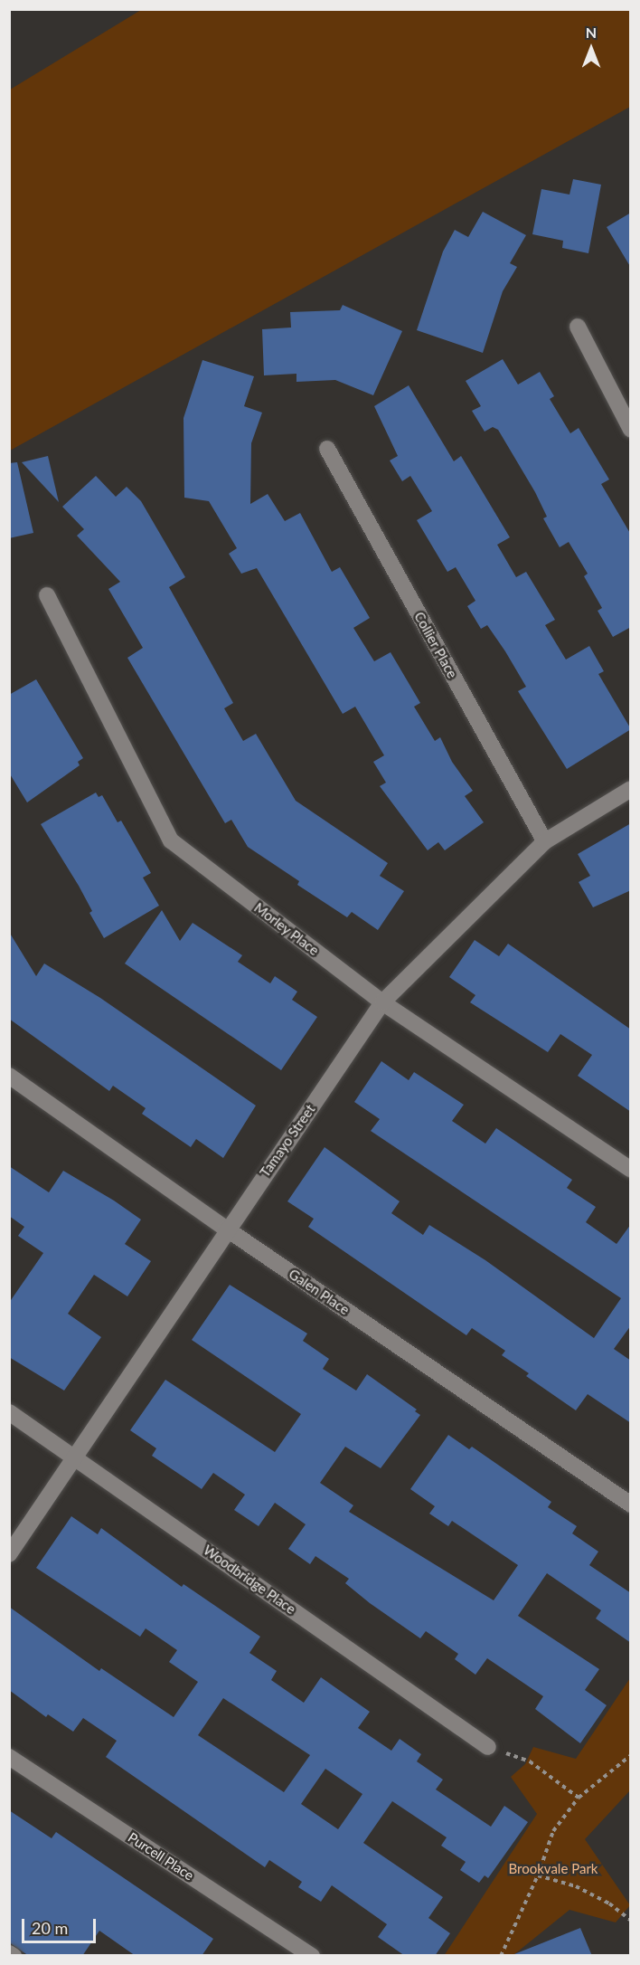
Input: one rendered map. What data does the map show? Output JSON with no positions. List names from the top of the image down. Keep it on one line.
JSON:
{"streets":{"street":["Collier Place","Morley Place","Tamayo Street","Galen Place","Woodbridge Place","Purcell Place"]},"crossings":[["Collier Place","Tamayo Street"],["Morley Place","Tamayo Street"],["Tamayo Street","Galen Place"],["Tamayo Street","Woodbridge Place"]],"parks":["Brookvale Park"],"scale_bar":"20 m","north":"top"}
